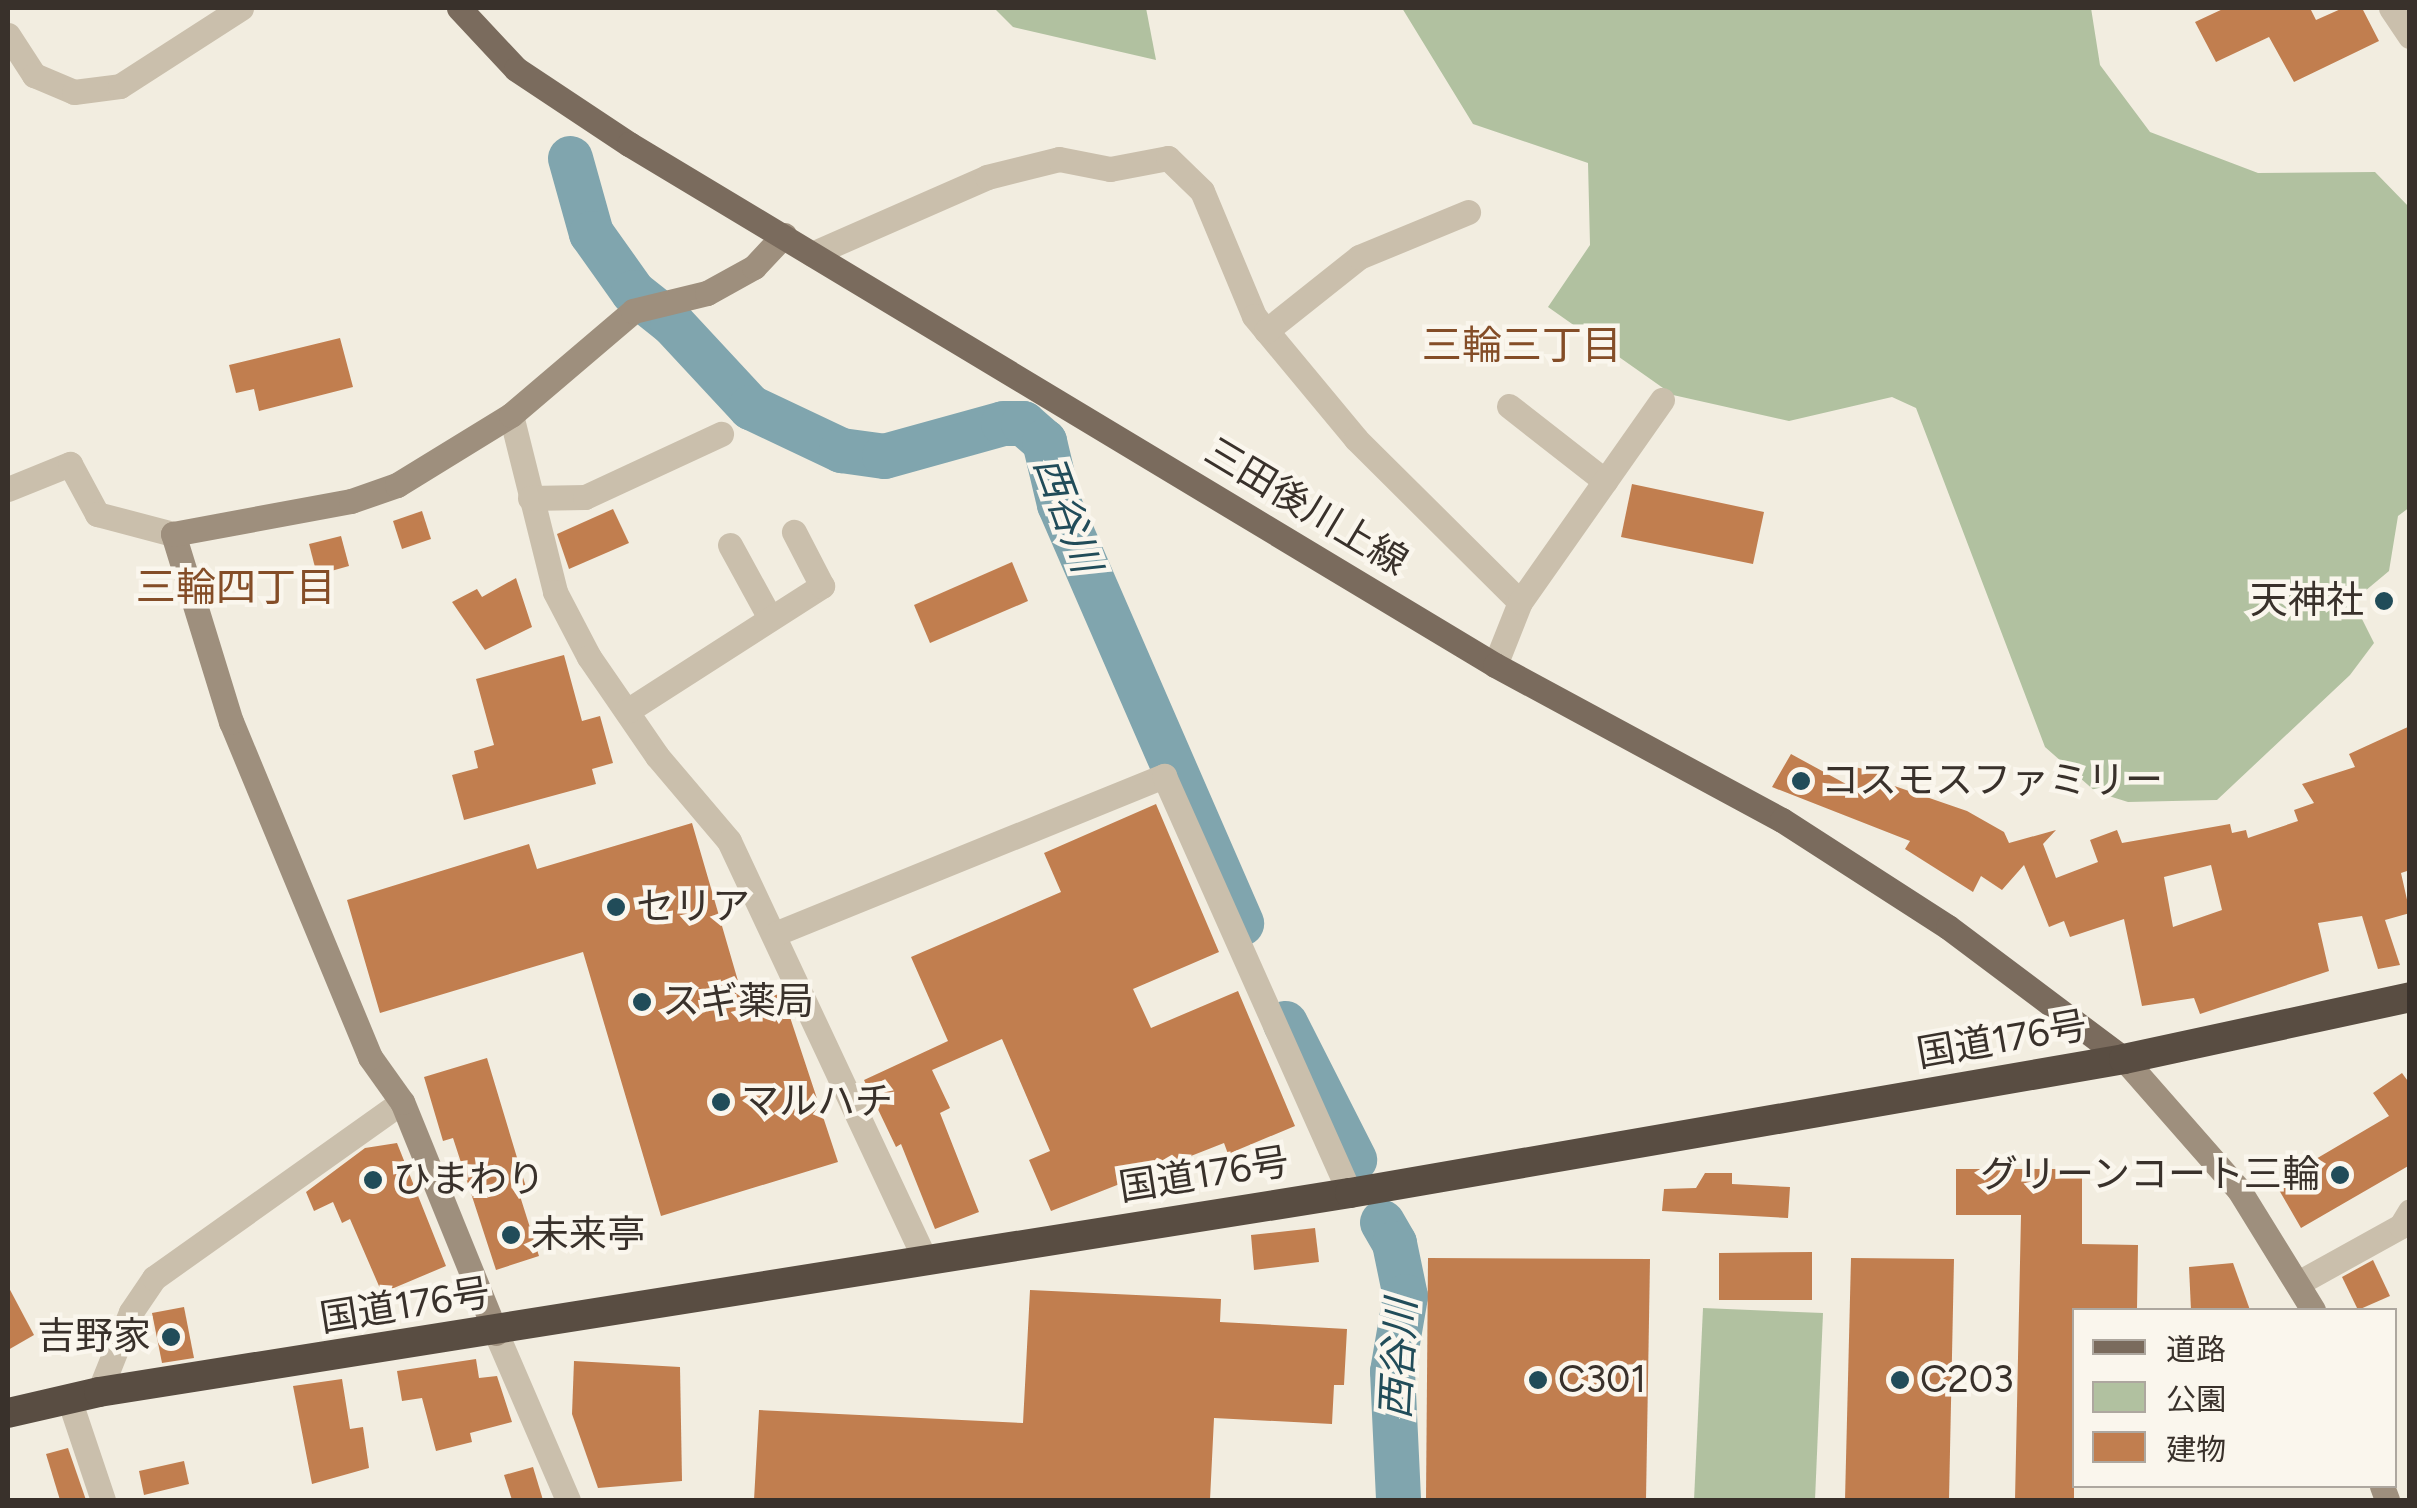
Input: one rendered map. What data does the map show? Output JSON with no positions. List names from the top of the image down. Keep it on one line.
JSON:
{"streets":{"highway":["国道176号"],"main road":["三田後川上線"]},"crossings":[["三田後川上線","国道176号"]],"districts":["三輪三丁目","三輪四丁目"],"water":["西谷川"],"places":["天神社","コスモスファミリー","セリア","スギ薬局","マルハチ","グリーンコート三輪","ひまわり","未来亭","吉野家","C301","C203"],"legend":["道路","公園","建物"]}
